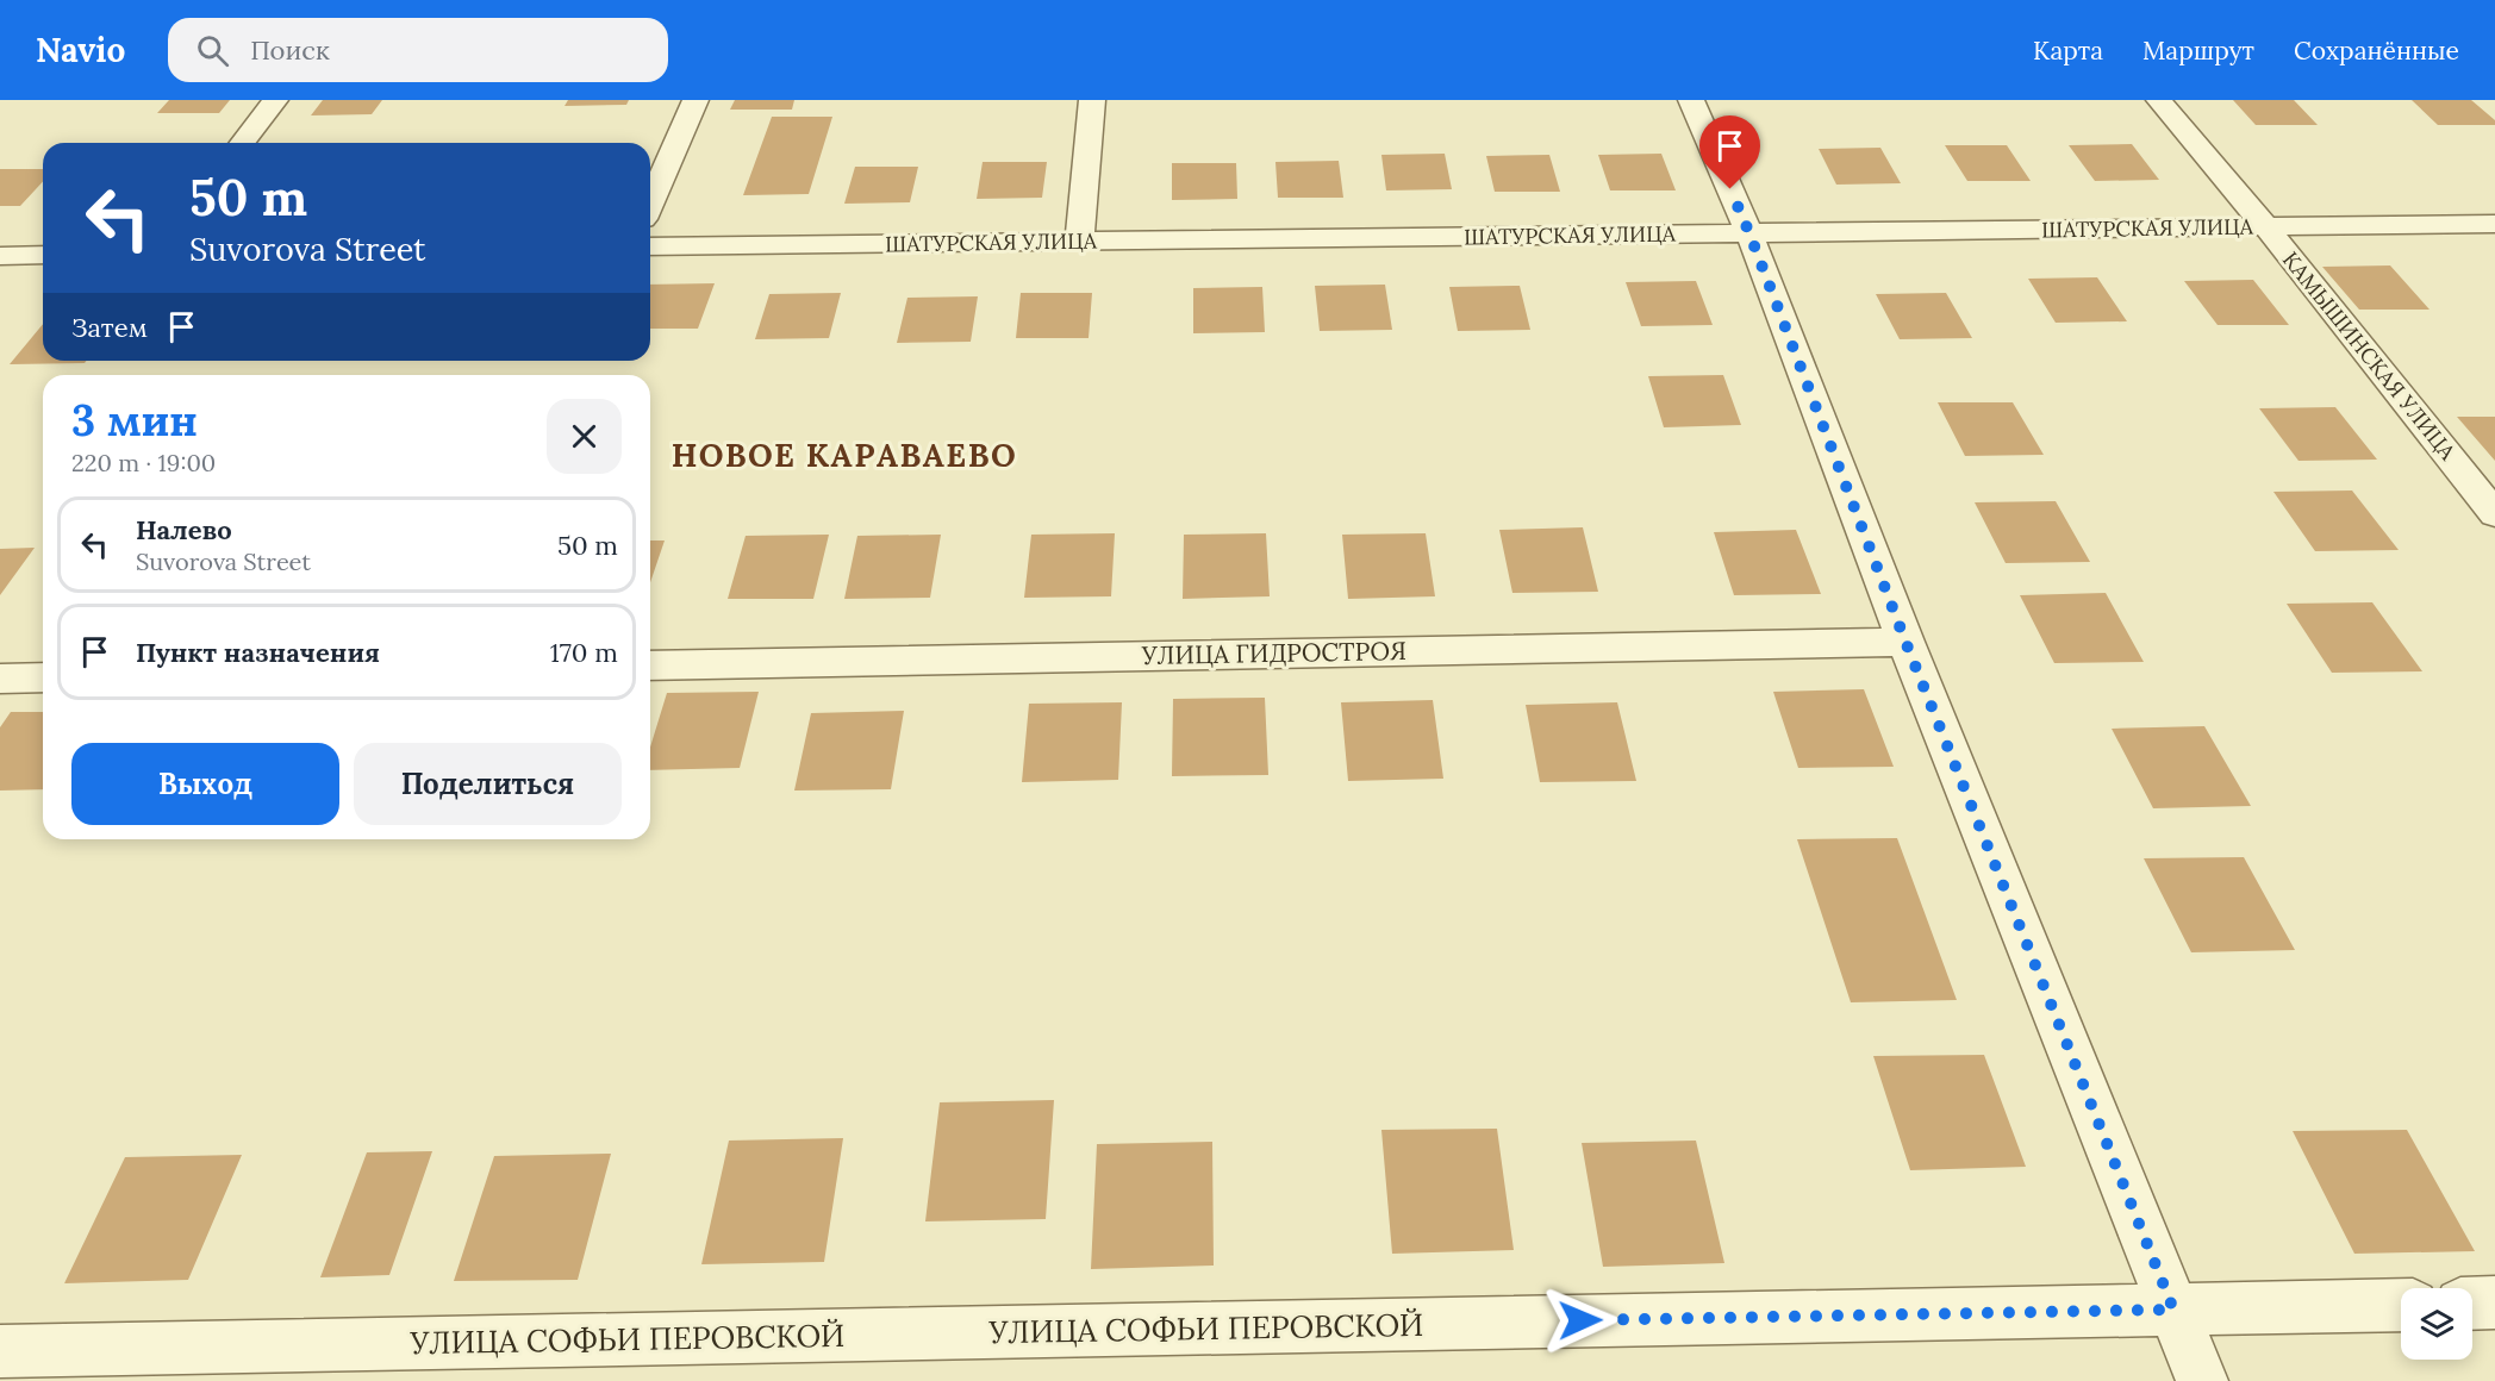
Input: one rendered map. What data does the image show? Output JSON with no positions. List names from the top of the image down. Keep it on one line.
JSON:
{"streets":{"street":["ШАТУРСКАЯ УЛИЦА","КАМЫШИНСКАЯ УЛИЦА","УЛИЦА ГИДРОСТРОЯ","УЛИЦА СОФЬИ ПЕРОВСКОЙ"]},"crossings":[["ШАТУРСКАЯ УЛИЦА","КАМЫШИНСКАЯ УЛИЦА"]],"districts":["НОВОЕ КАРАВАЕВО"],"page":{"header":"Navio","search":"Поиск","nav":["Карта","Маршрут","Сохранённые"],"turn":["50 m","Suvorova Street"],"then":"Затем","heading":["3 мин","220 m · 19:00"],"list":[{"name":"Налево","note":"Suvorova Street","value":"50 m"},{"name":"Пункт назначения","value":"170 m"}],"buttons":["Выход","Поделиться"]}}
